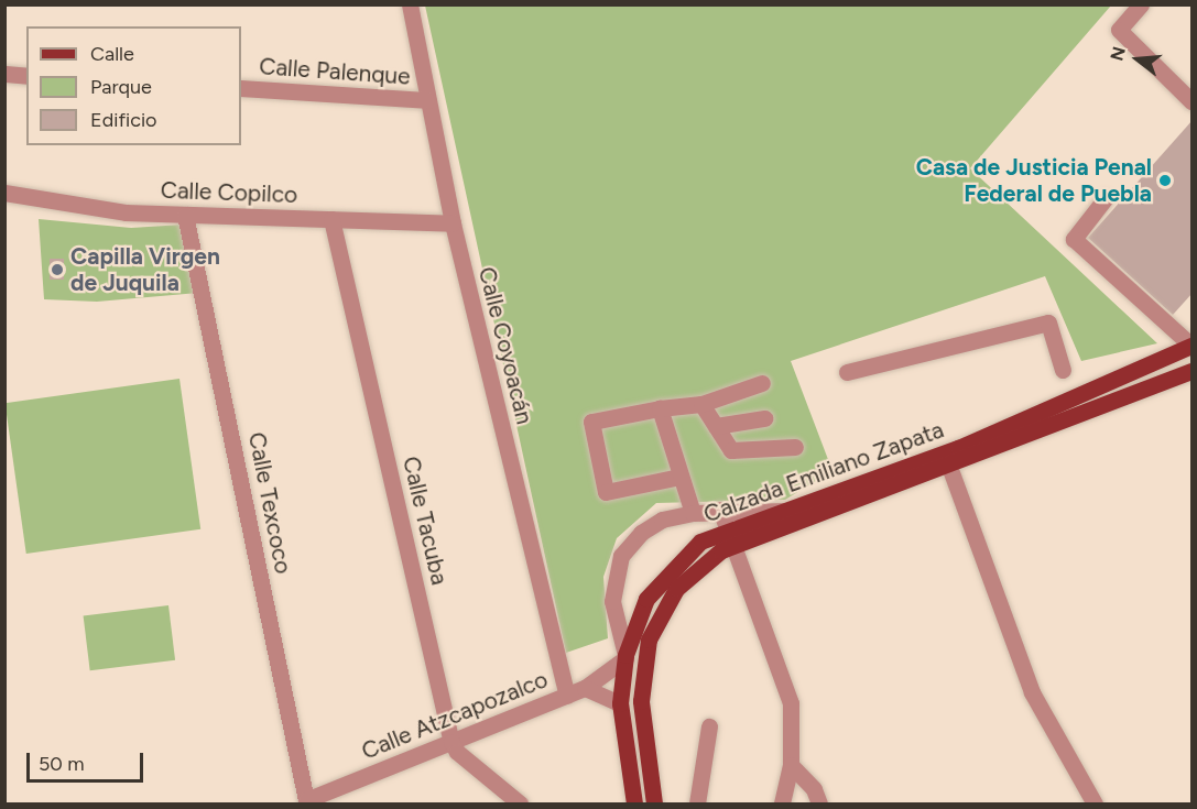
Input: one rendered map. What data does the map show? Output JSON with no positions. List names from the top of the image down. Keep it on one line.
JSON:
{"streets":{"main road":["Calzada Emiliano Zapata"],"street":["Calle Palenque","Calle Copilco","Calle Coyoacán","Calle Texcoco","Calle Tacuba","Calle Atzcapozalco"]},"crossings":[["Calle Palenque","Calle Coyoacán"],["Calle Copilco","Calle Coyoacán"],["Calle Copilco","Calle Texcoco"],["Calle Copilco","Calle Tacuba"],["Calle Coyoacán","Calle Atzcapozalco"],["Calzada Emiliano Zapata","Calle Atzcapozalco"],["Calle Texcoco","Calle Atzcapozalco"],["Calle Tacuba","Calle Atzcapozalco"]],"places":["Casa de Justicia Penal Federal de Puebla","Capilla Virgen de Juquila"],"legend":["Calle","Parque","Edificio"],"scale_bar":"50 m","north":"left"}
